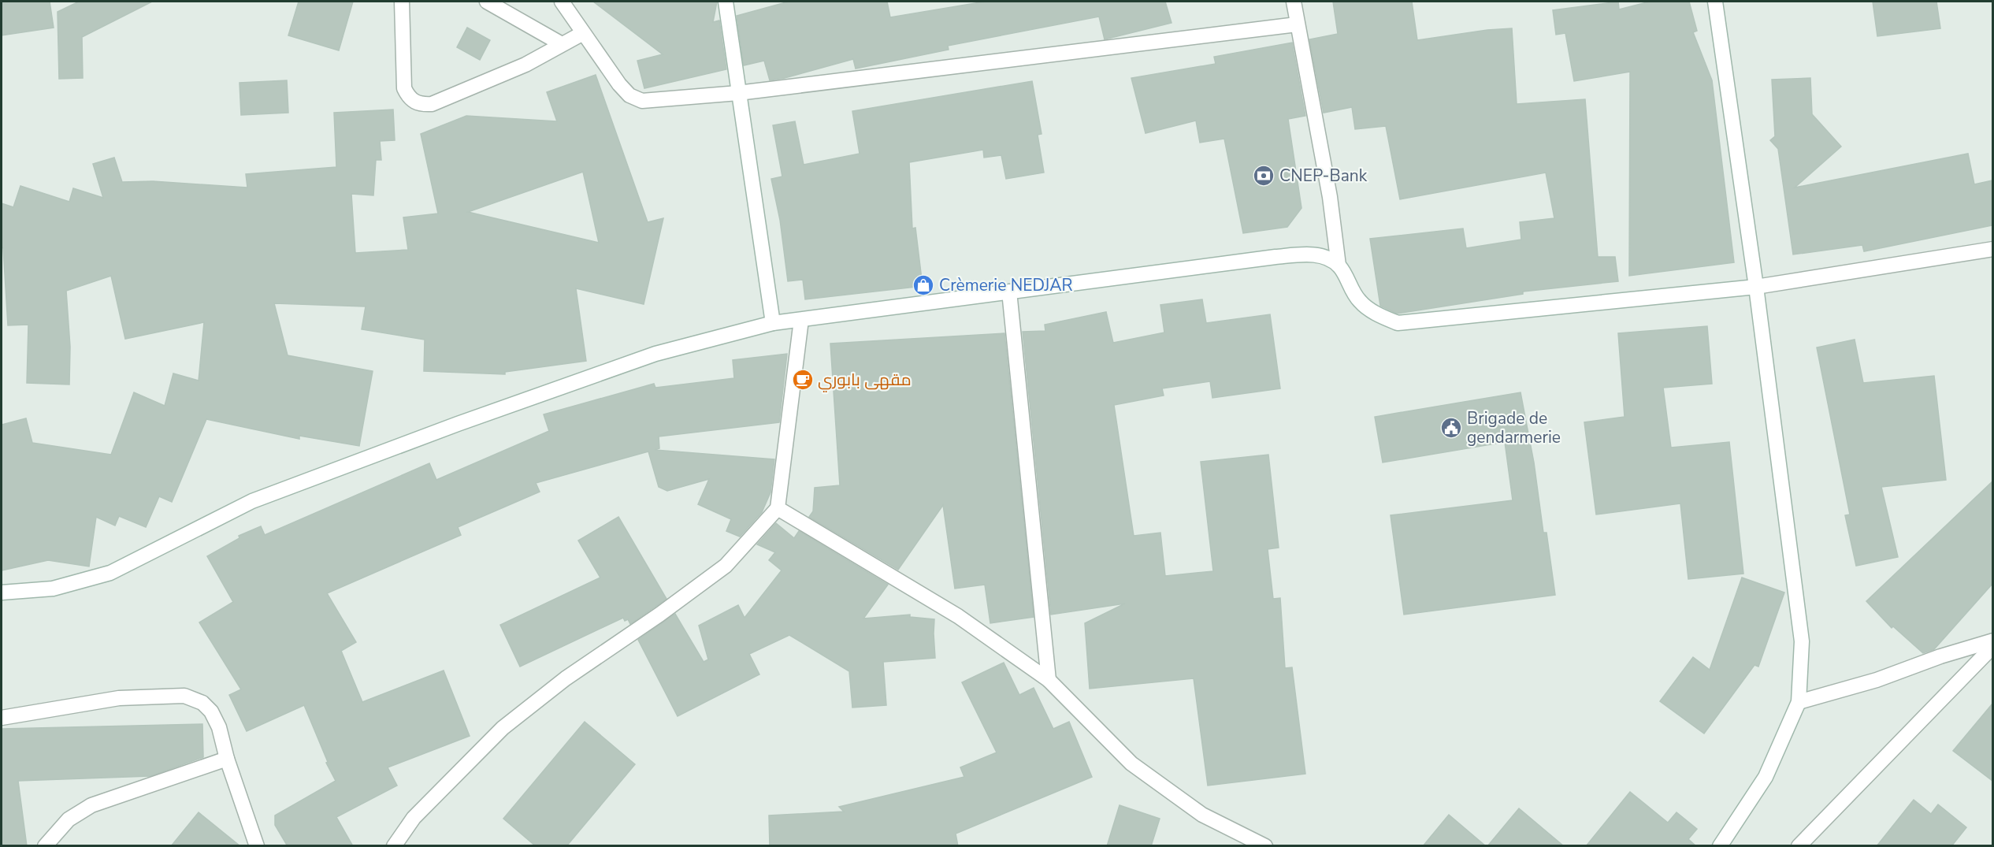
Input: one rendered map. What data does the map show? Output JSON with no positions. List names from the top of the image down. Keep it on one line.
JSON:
{"places":{"bank":["CNEP-Bank"],"shop":["Crèmerie NEDJAR"],"cafe":["مقهى بابوري"],"public building":["Brigade de gendarmerie"]}}
